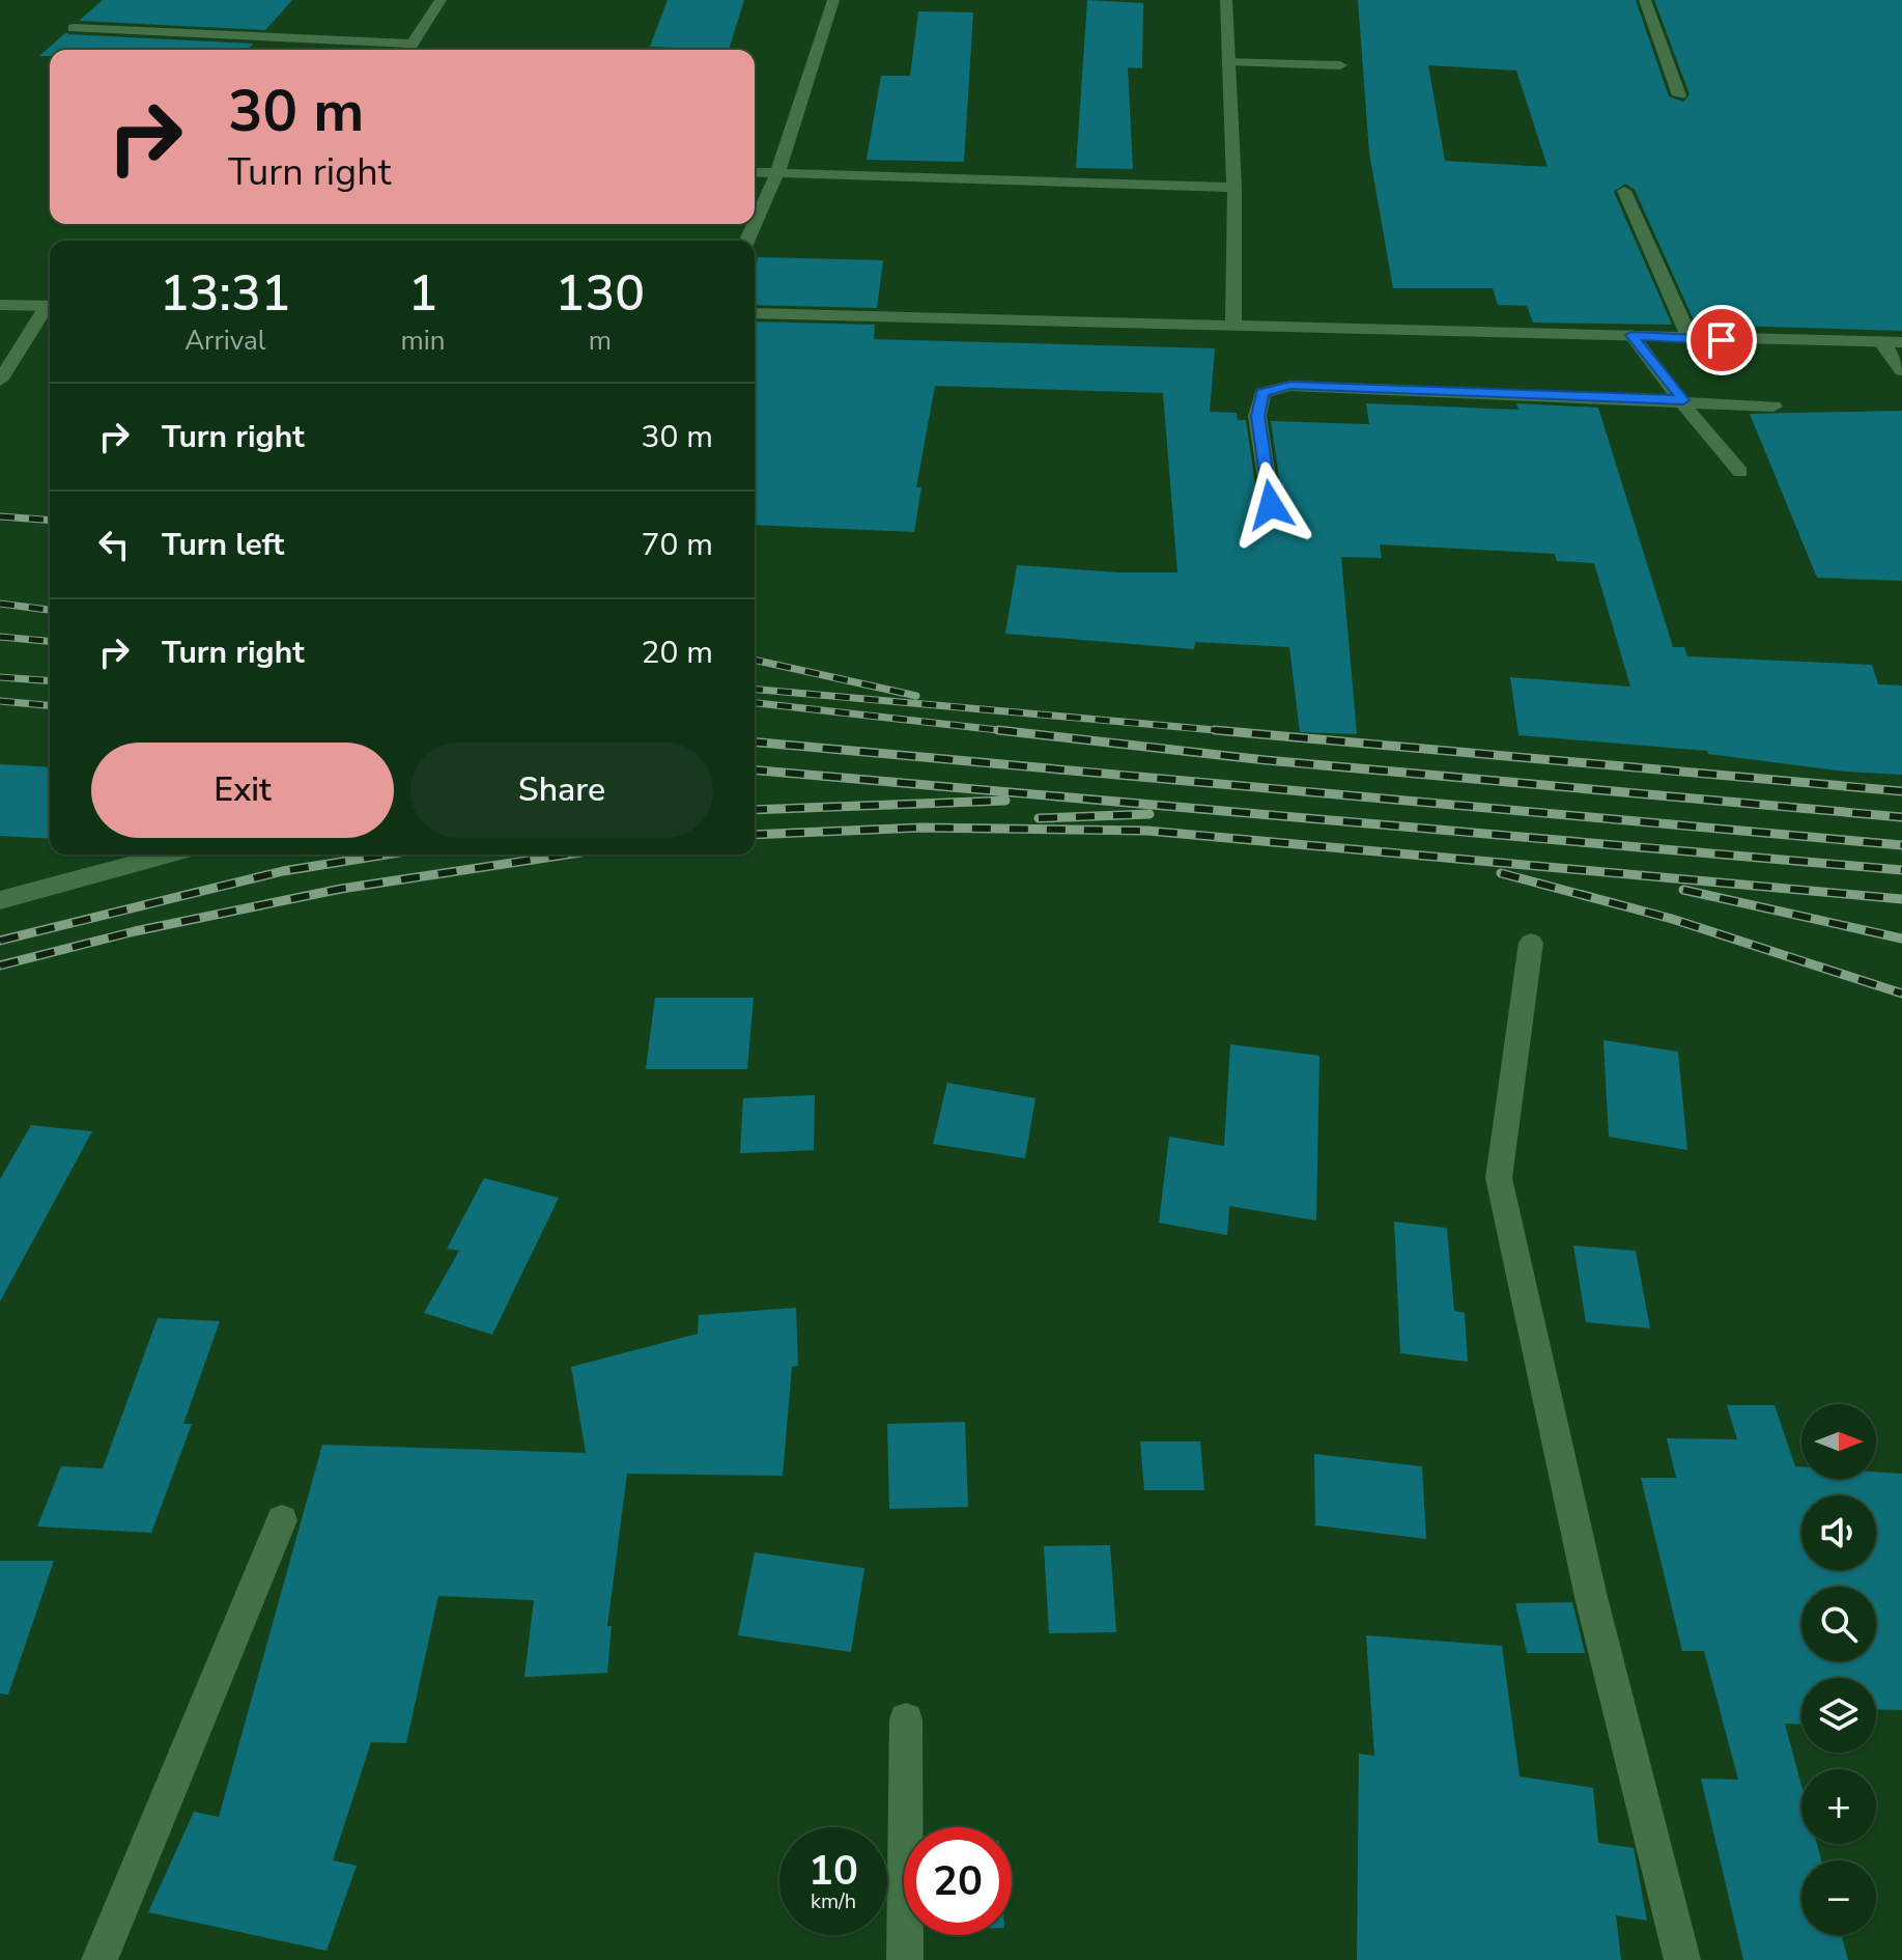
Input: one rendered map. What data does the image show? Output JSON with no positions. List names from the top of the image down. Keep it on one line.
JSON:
{"north":"right","page":{"turn":["30 m","Turn right"],"eta":["13:31","Arrival","1","min","130","m"],"list":[{"name":"Turn right","value":"30 m"},{"name":"Turn left","value":"70 m"},{"name":"Turn right","value":"20 m"}],"buttons":["Exit","Share"],"map_buttons":["+","−"],"speed":"10 km/h","limit":"20"}}
